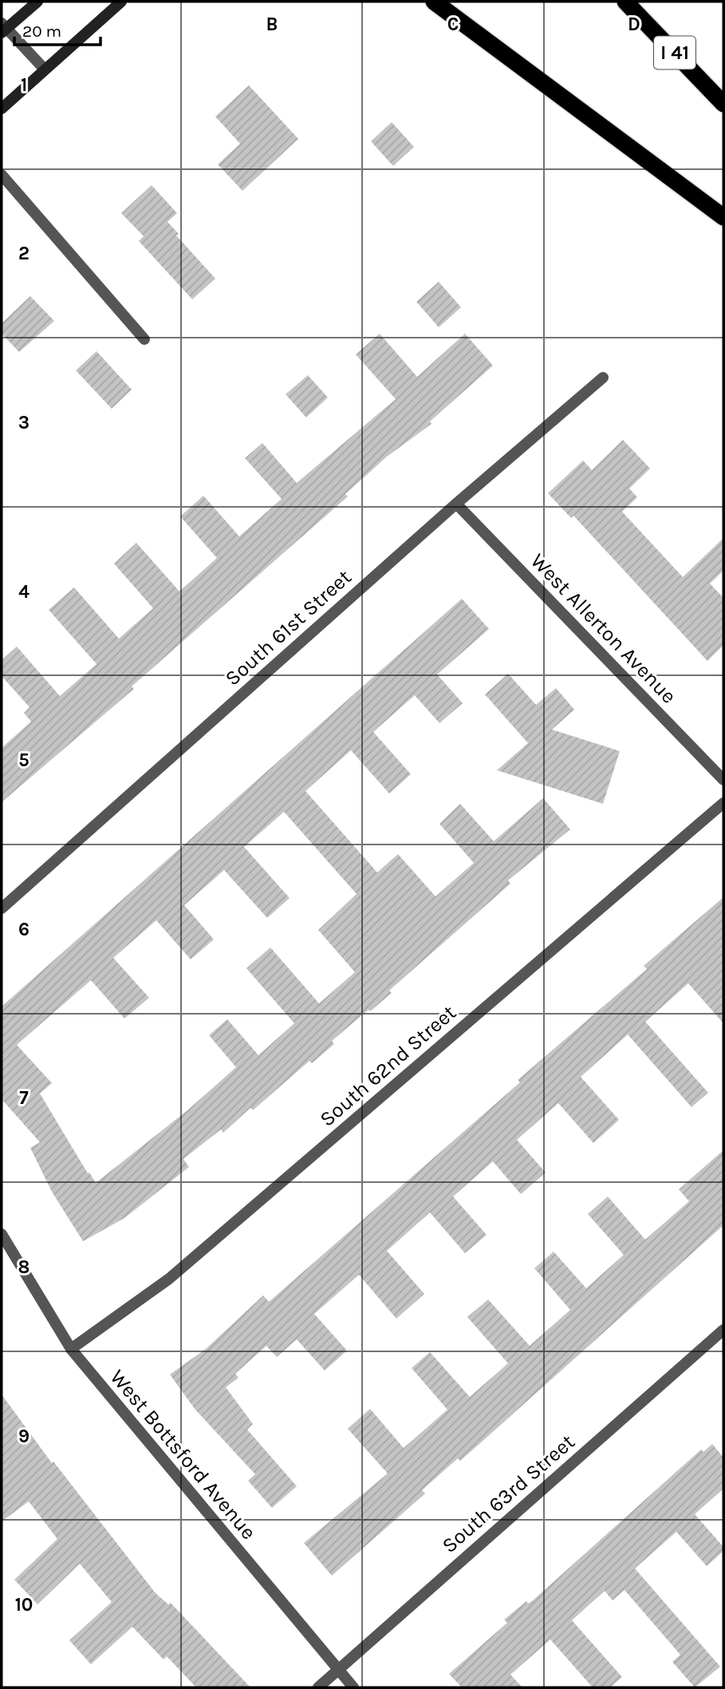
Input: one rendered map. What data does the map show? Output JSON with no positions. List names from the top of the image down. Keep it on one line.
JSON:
{"streets":{"highway":["I 41"],"street":["South 61st Street","West Allerton Avenue","South 62nd Street","West Bottsford Avenue","South 63rd Street"]},"crossings":[["South 61st Street","West Allerton Avenue"],["South 62nd Street","West Bottsford Avenue"],["West Bottsford Avenue","South 63rd Street"]],"scale_bar":"20 m","grid":{"columns":["B","C","D"],"rows":["1","2","3","4","5","6","7","8","9","10"]}}
